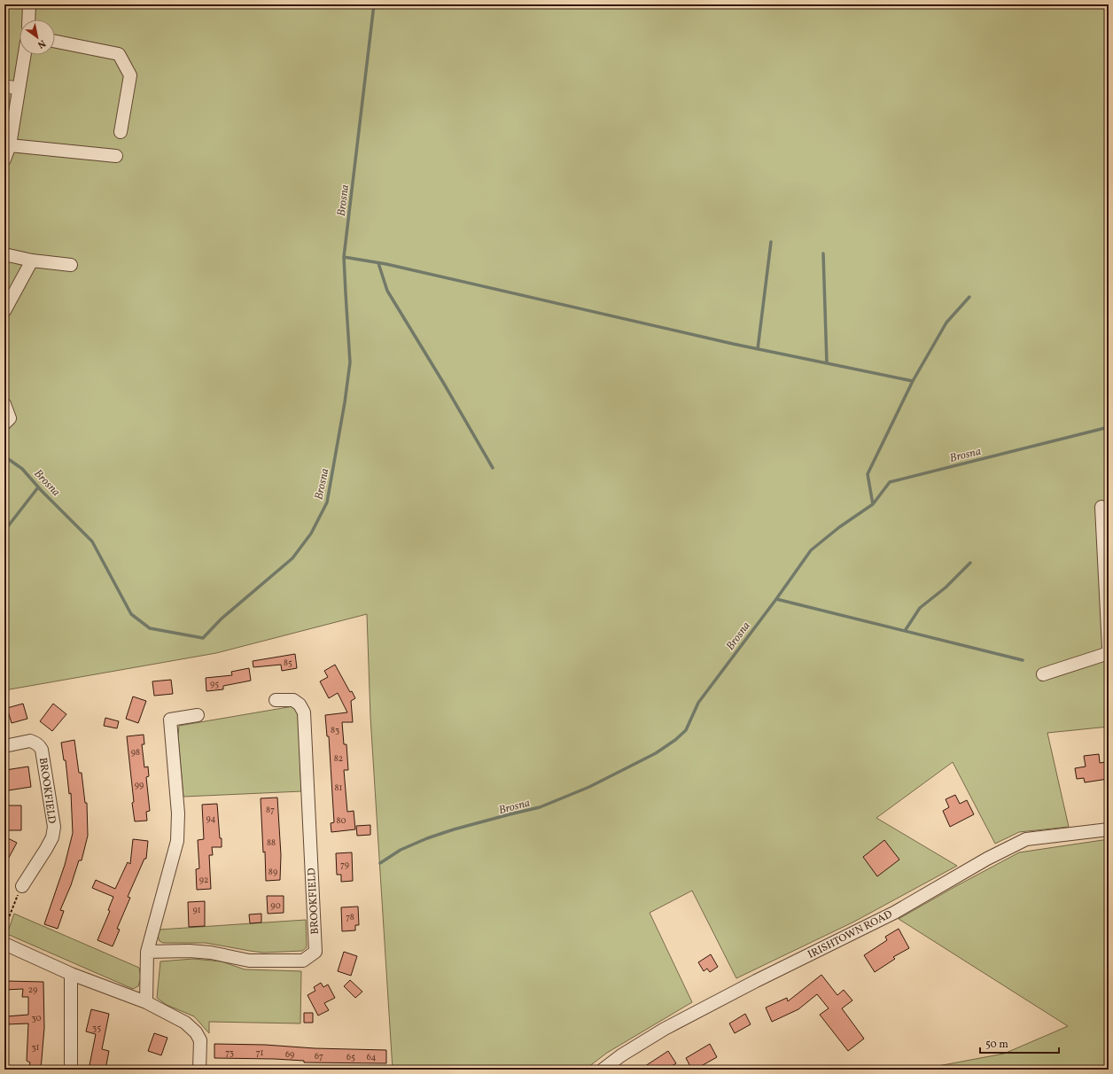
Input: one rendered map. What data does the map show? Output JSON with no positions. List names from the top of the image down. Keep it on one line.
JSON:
{"streets":{"street":["BROOKFIELD","IRISHTOWN ROAD"]},"water":["Brosna"],"house_numbers":["85","95","83","98","82","99","81","87","94","80","88","79","89","92","90","91","78","29","30","35","31","73","71","69","67","65","64"],"scale_bar":"50 m","north":"bottom right"}
